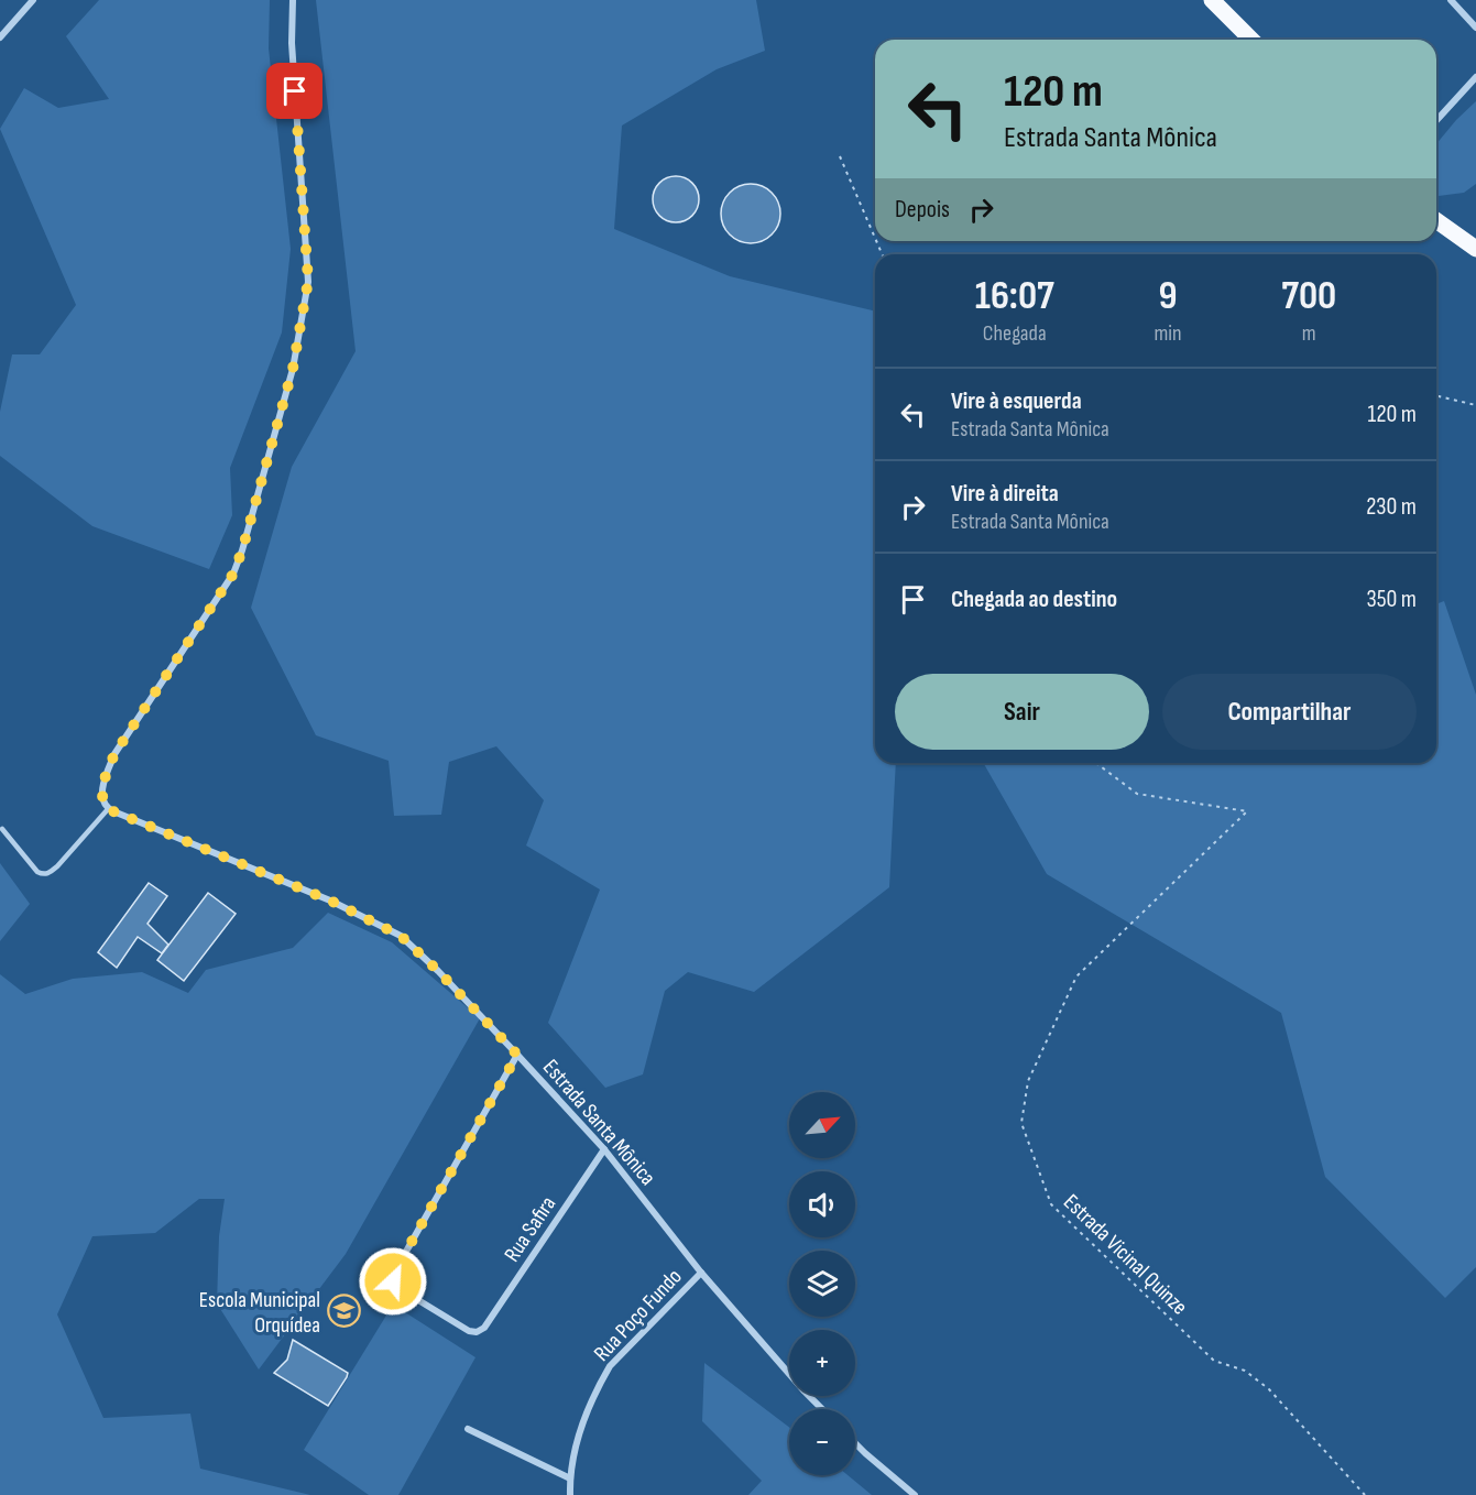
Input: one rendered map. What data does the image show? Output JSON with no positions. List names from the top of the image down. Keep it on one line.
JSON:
{"streets":{"street":["Estrada Santa Mônica","Rua Safira","Rua Poço Fundo"],"path":["Estrada Vicinal Quinze"]},"crossings":[["Estrada Santa Mônica","Rua Safira"],["Estrada Santa Mônica","Rua Poço Fundo"]],"places":{"school or university":["Escola Municipal Orquídea"]},"north":"top right","page":{"turn":["120 m","Estrada Santa Mônica"],"then":"Depois","eta":["16:07","Chegada","9","min","700","m"],"list":[{"name":"Vire à esquerda","note":"Estrada Santa Mônica","value":"120 m"},{"name":"Vire à direita","note":"Estrada Santa Mônica","value":"230 m"},{"name":"Chegada ao destino","value":"350 m"}],"buttons":["Sair","Compartilhar"],"map_buttons":["+","−"]}}
